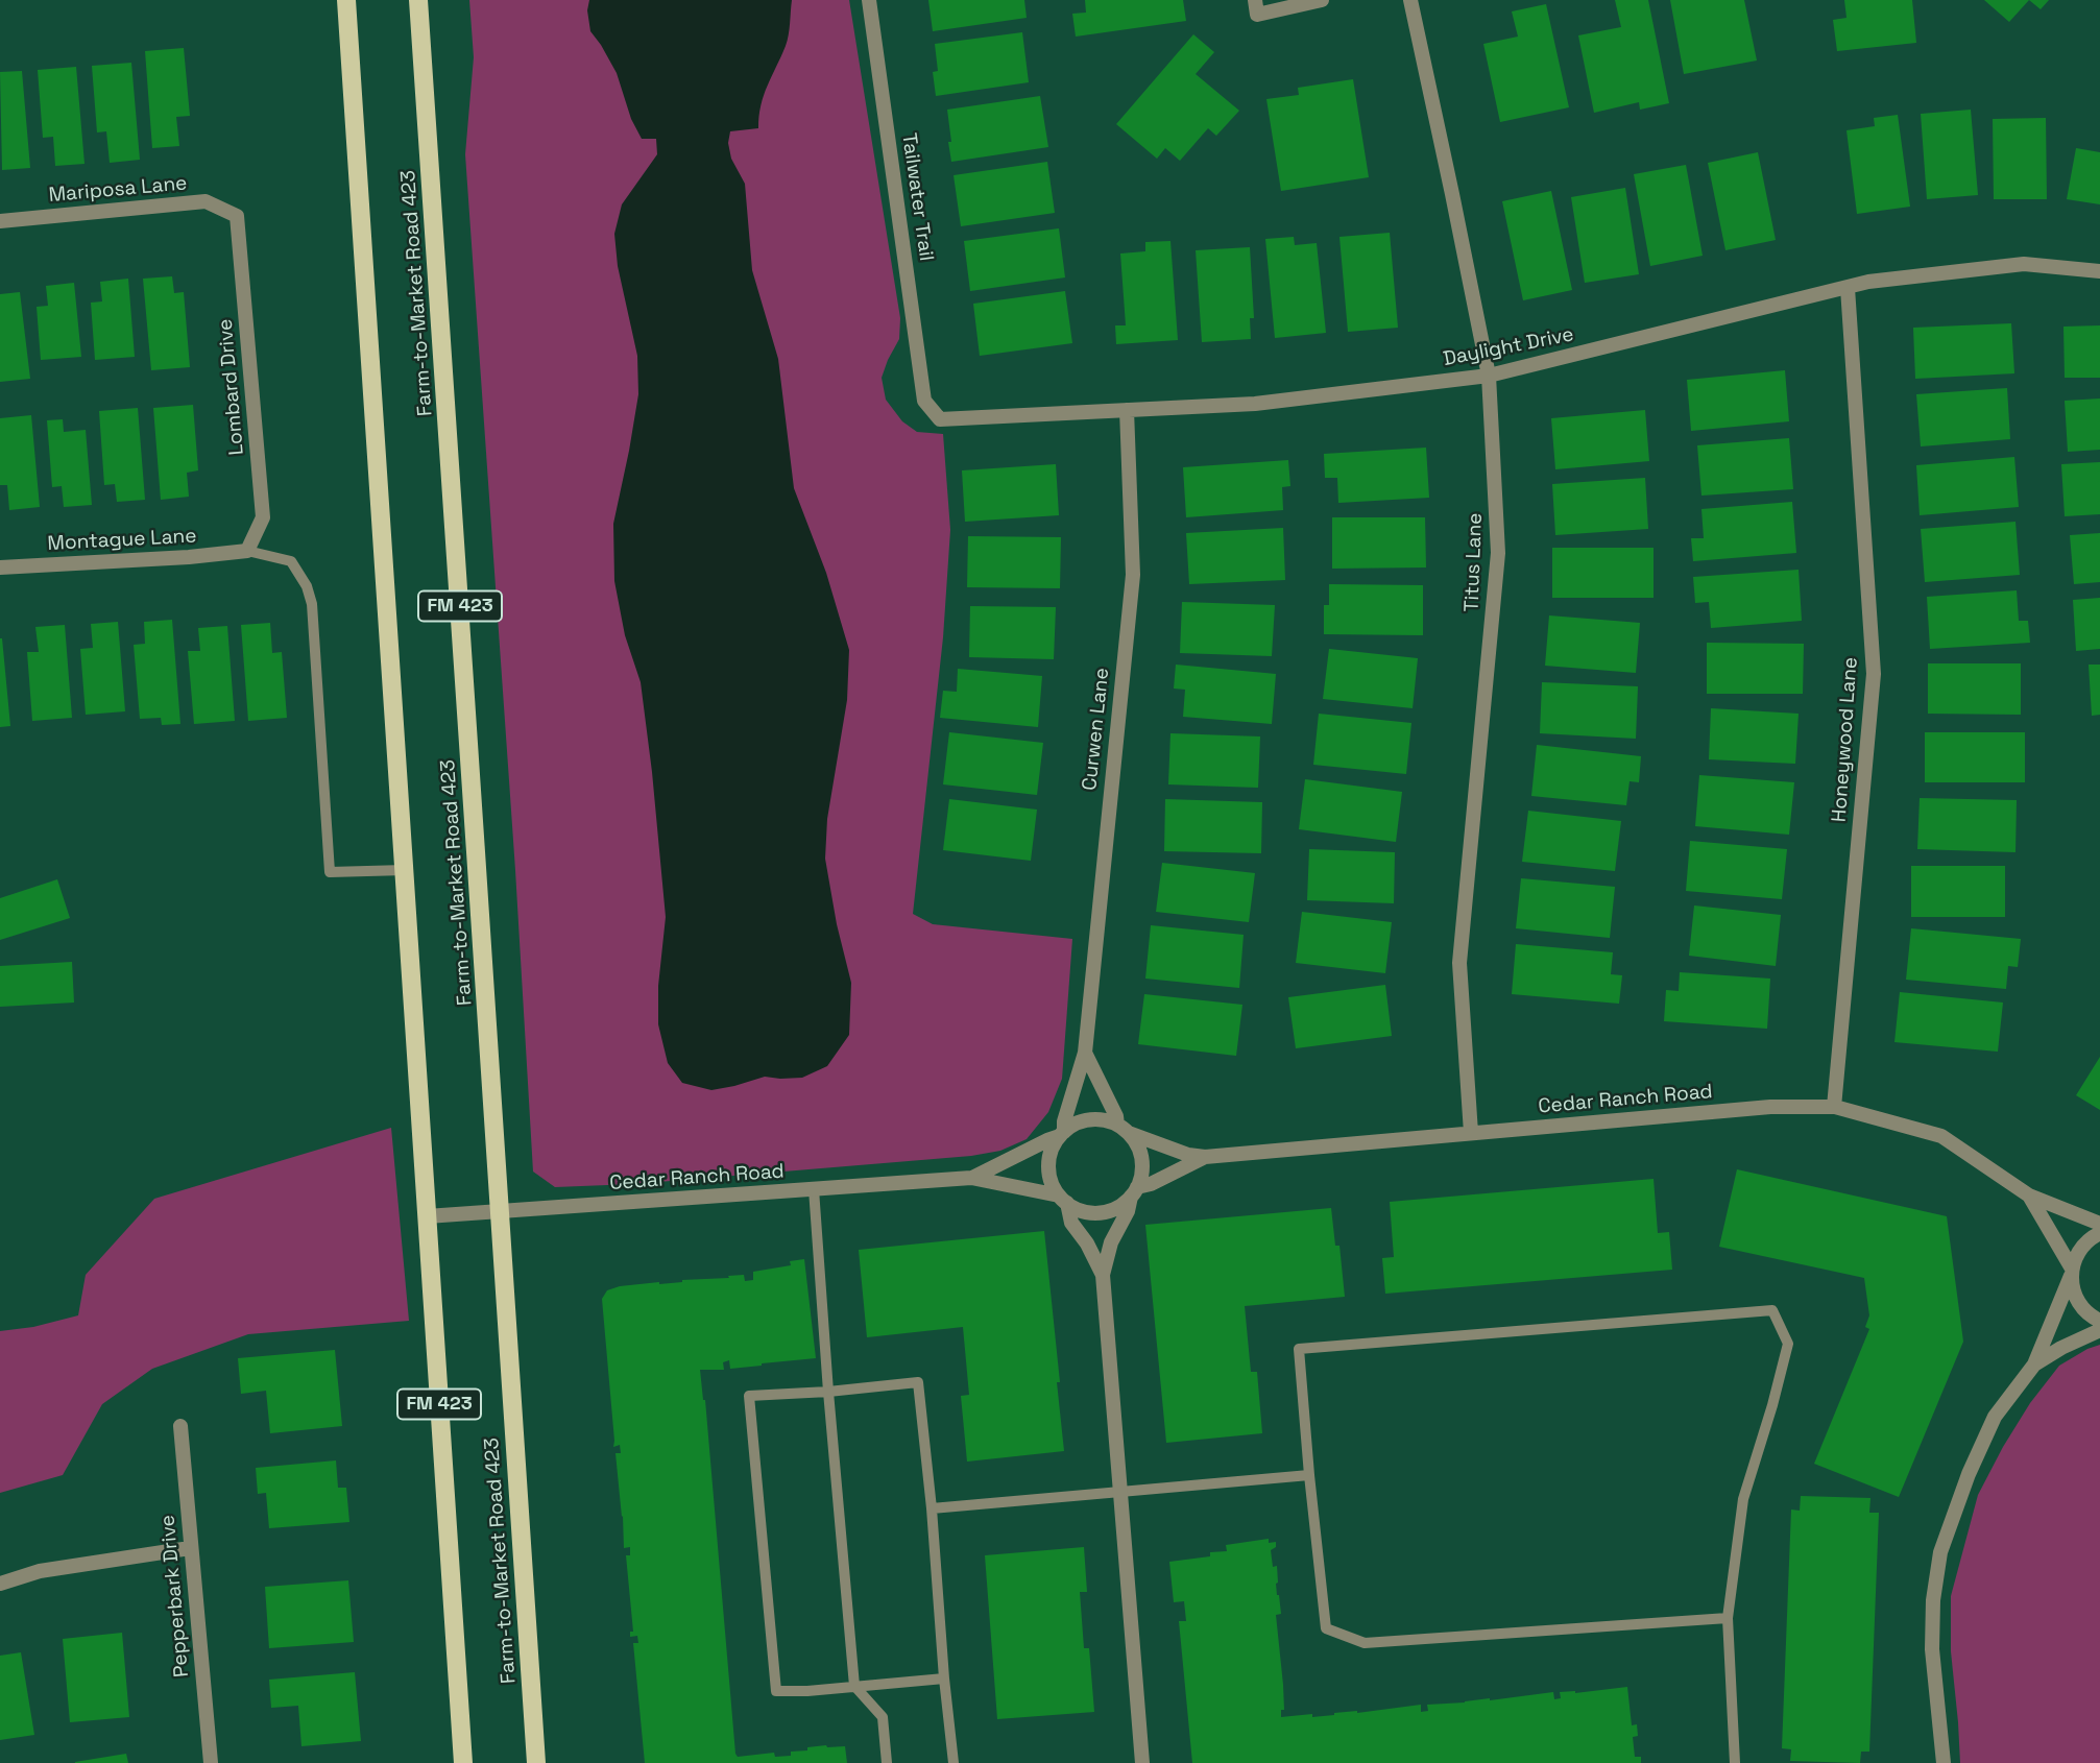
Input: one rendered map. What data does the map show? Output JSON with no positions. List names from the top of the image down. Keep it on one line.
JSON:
{"streets":{"main road":["Farm-to-Market Road 423","FM 423"],"street":["Mariposa Lane","Tailwater Trail","Daylight Drive","Lombard Drive","Montague Lane","Titus Lane","Curwen Lane","Honeywood Lane","Cedar Ranch Road","Pepperbark Drive"]},"crossings":[["Mariposa Lane","Lombard Drive"],["Tailwater Trail","Daylight Drive"],["Farm-to-Market Road 423","Cedar Ranch Road"],["Daylight Drive","Titus Lane"],["Daylight Drive","Curwen Lane"],["Daylight Drive","Honeywood Lane"],["Lombard Drive","Montague Lane"],["Titus Lane","Cedar Ranch Road"],["FM 423","Cedar Ranch Road"],["Curwen Lane","Cedar Ranch Road"],["Honeywood Lane","Cedar Ranch Road"]]}
